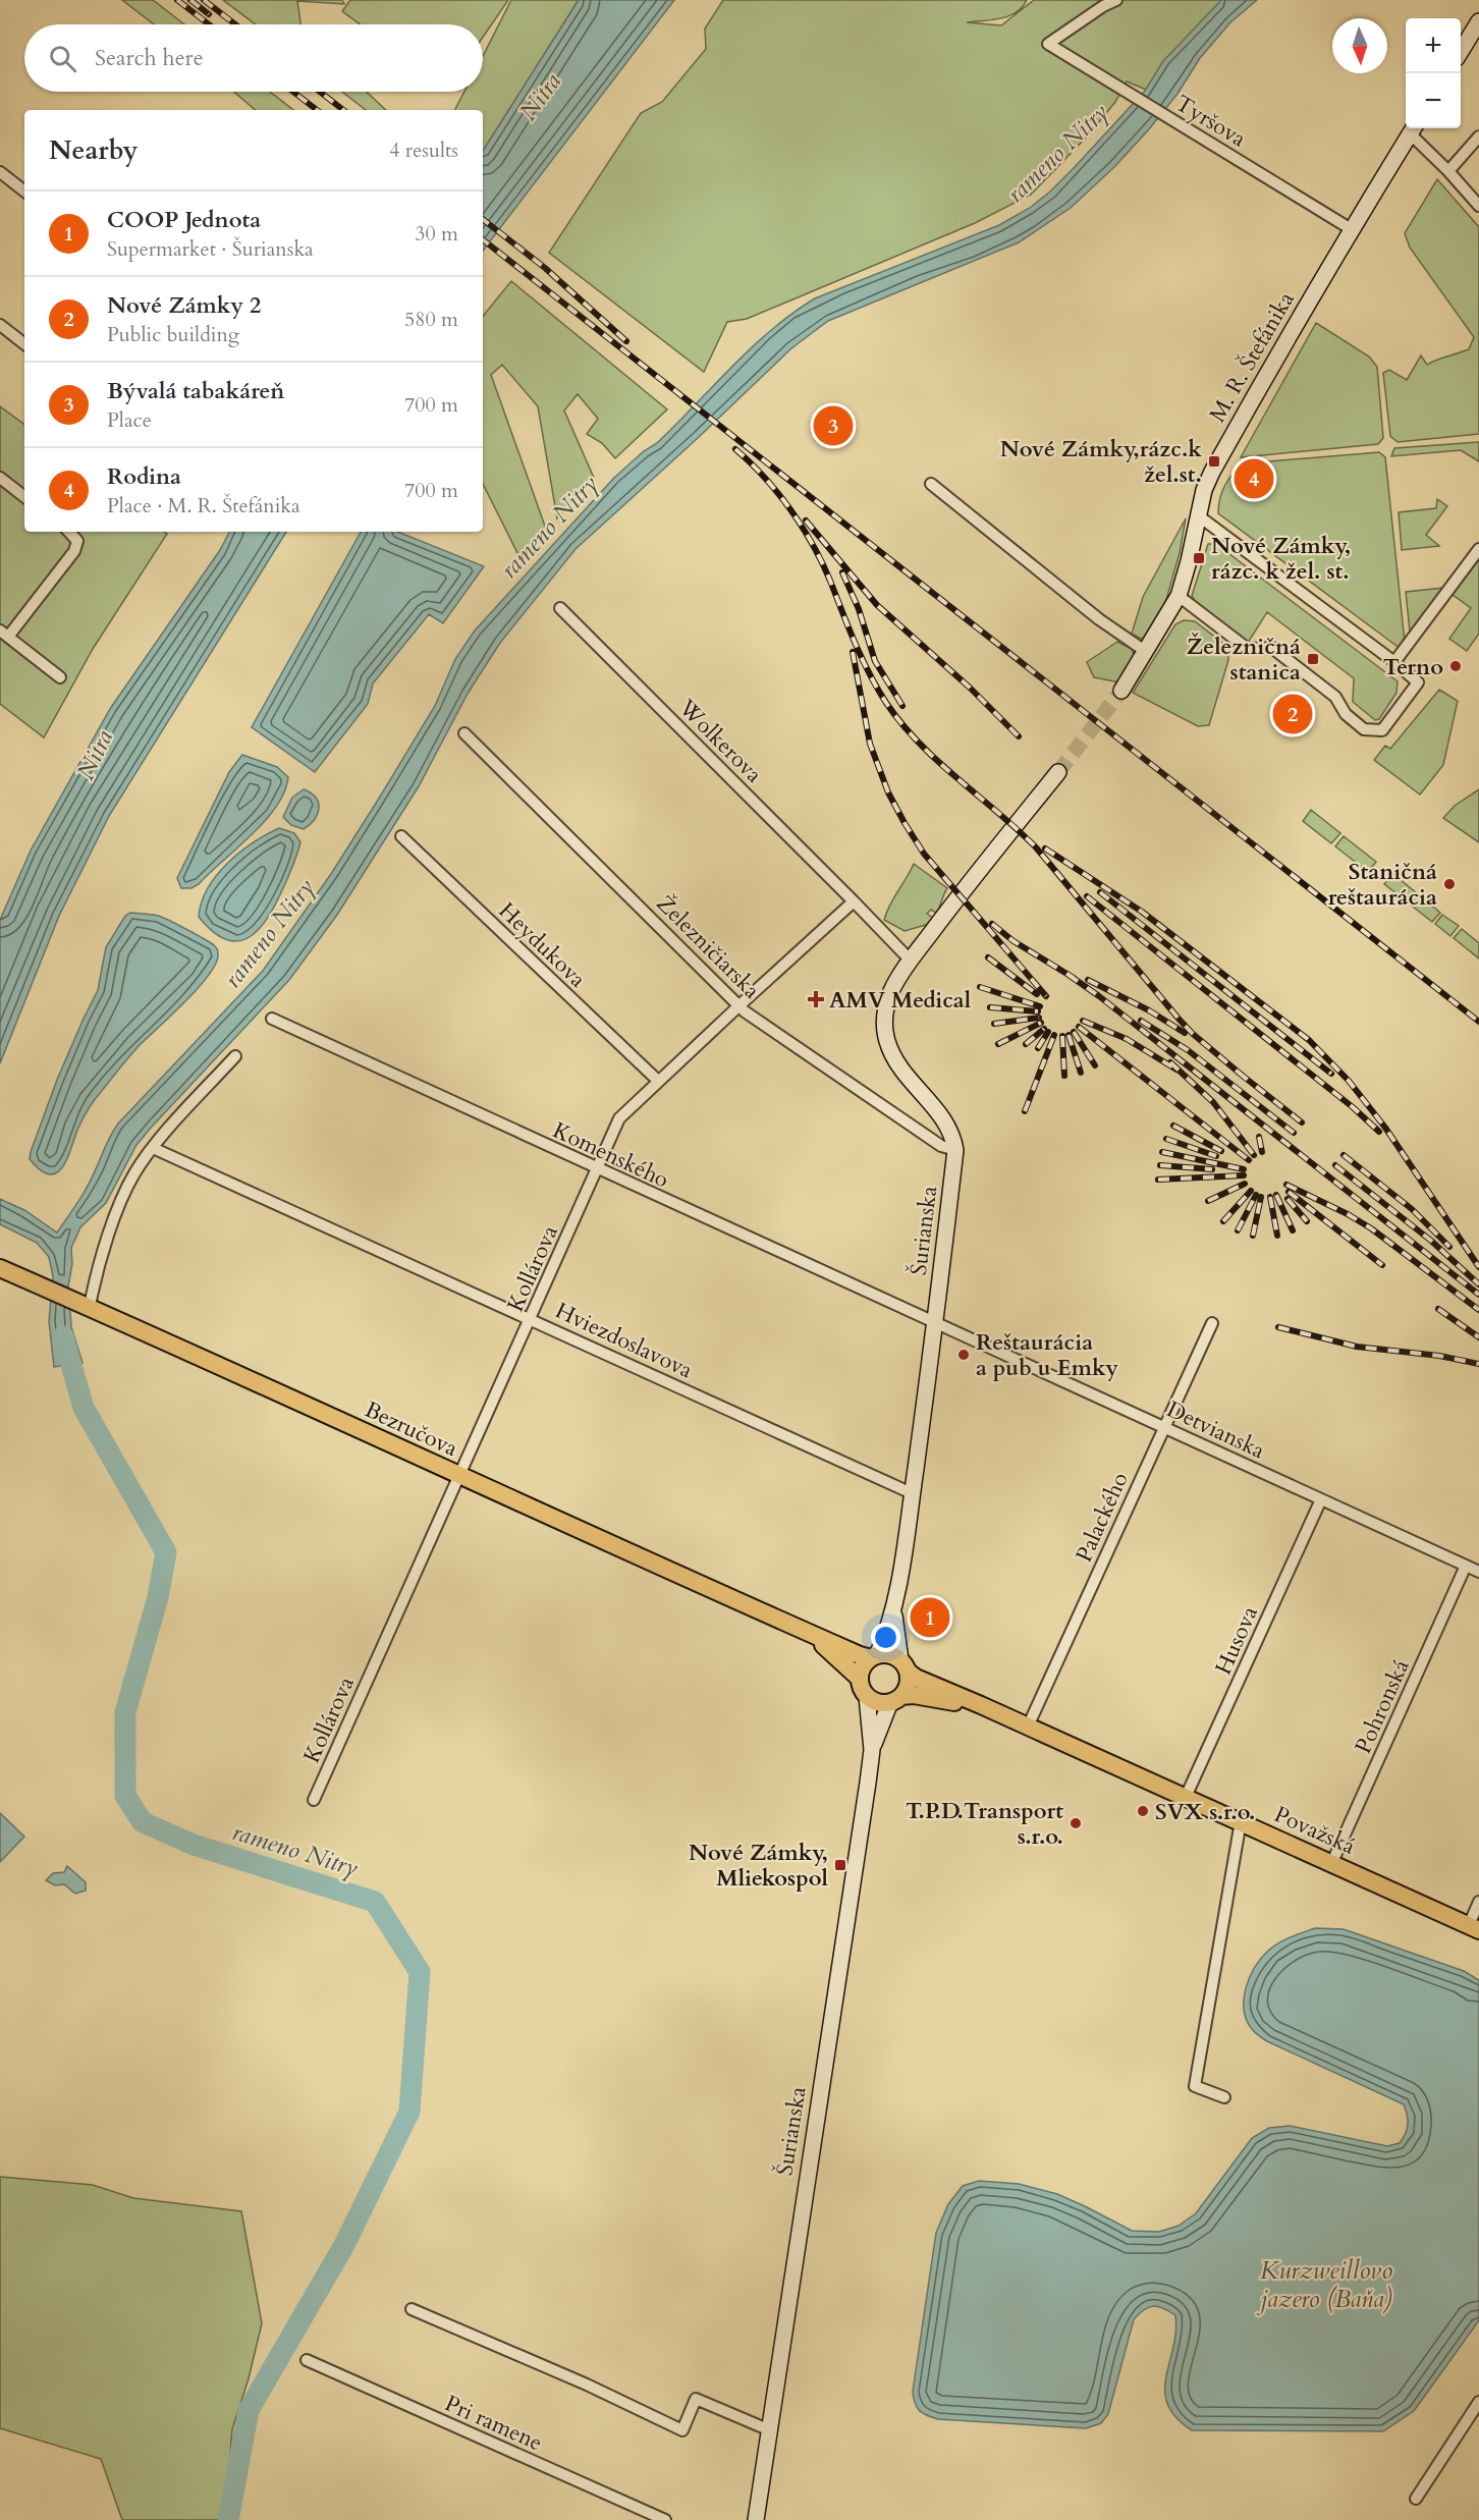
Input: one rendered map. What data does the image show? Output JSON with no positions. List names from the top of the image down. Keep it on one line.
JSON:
{"streets":{"main road":["Bezručova","Považská"],"street":["Tyršova","M. R. Štefánika","Wolkerova","Heydukova","Železničiarska","Komenského","Šurianska","Kollárova","Hviezdoslavova","Detvianska","Palackého","Husova","Pohronská","Pri ramene"]},"crossings":[["Tyršova","M. R. Štefánika"],["Wolkerova","Kollárova"],["Heydukova","Kollárova"],["Železničiarska","Šurianska"],["Železničiarska","Kollárova"],["Komenského","Šurianska"],["Komenského","Kollárova"],["Komenského","Detvianska"],["Šurianska","Hviezdoslavova"],["Šurianska","Bezručova"],["Šurianska","Detvianska"],["Šurianska","Považská"],["Kollárova","Hviezdoslavova"],["Kollárova","Bezručova"],["Bezručova","Považská"],["Detvianska","Palackého"],["Detvianska","Husova"],["Detvianska","Pohronská"],["Palackého","Považská"],["Husova","Považská"],["Pohronská","Považská"]],"water":["Nitra","rameno Nitry","Kurzweillovo jazero (Baňa)"],"places":{"transit":["Nové Zámky,rázc.k žel.st.","Nové Zámky, rázc. k žel. st.","Železničná stanica","Nové Zámky, Mliekospol"],"other":["Terno","Staničná reštaurácia","Reštaurácia a pub u Emky","SVX s.r.o.","T.P.D.Transport s.r.o."],"health":["AMV Medical"]},"north":"bottom","page":{"map_buttons":["+","−"],"search":"Search here","heading":["Nearby","4 results"],"list":[{"mark":"1","name":"COOP Jednota","note":"Supermarket · Šurianska","value":"30 m"},{"mark":"2","name":"Nové Zámky 2","note":"Public building","value":"580 m"},{"mark":"3","name":"Bývalá tabakáreň","note":"Place","value":"700 m"},{"mark":"4","name":"Rodina","note":"Place · M. R. Štefánika","value":"700 m"}],"pins":["3","4","2","1"]}}
